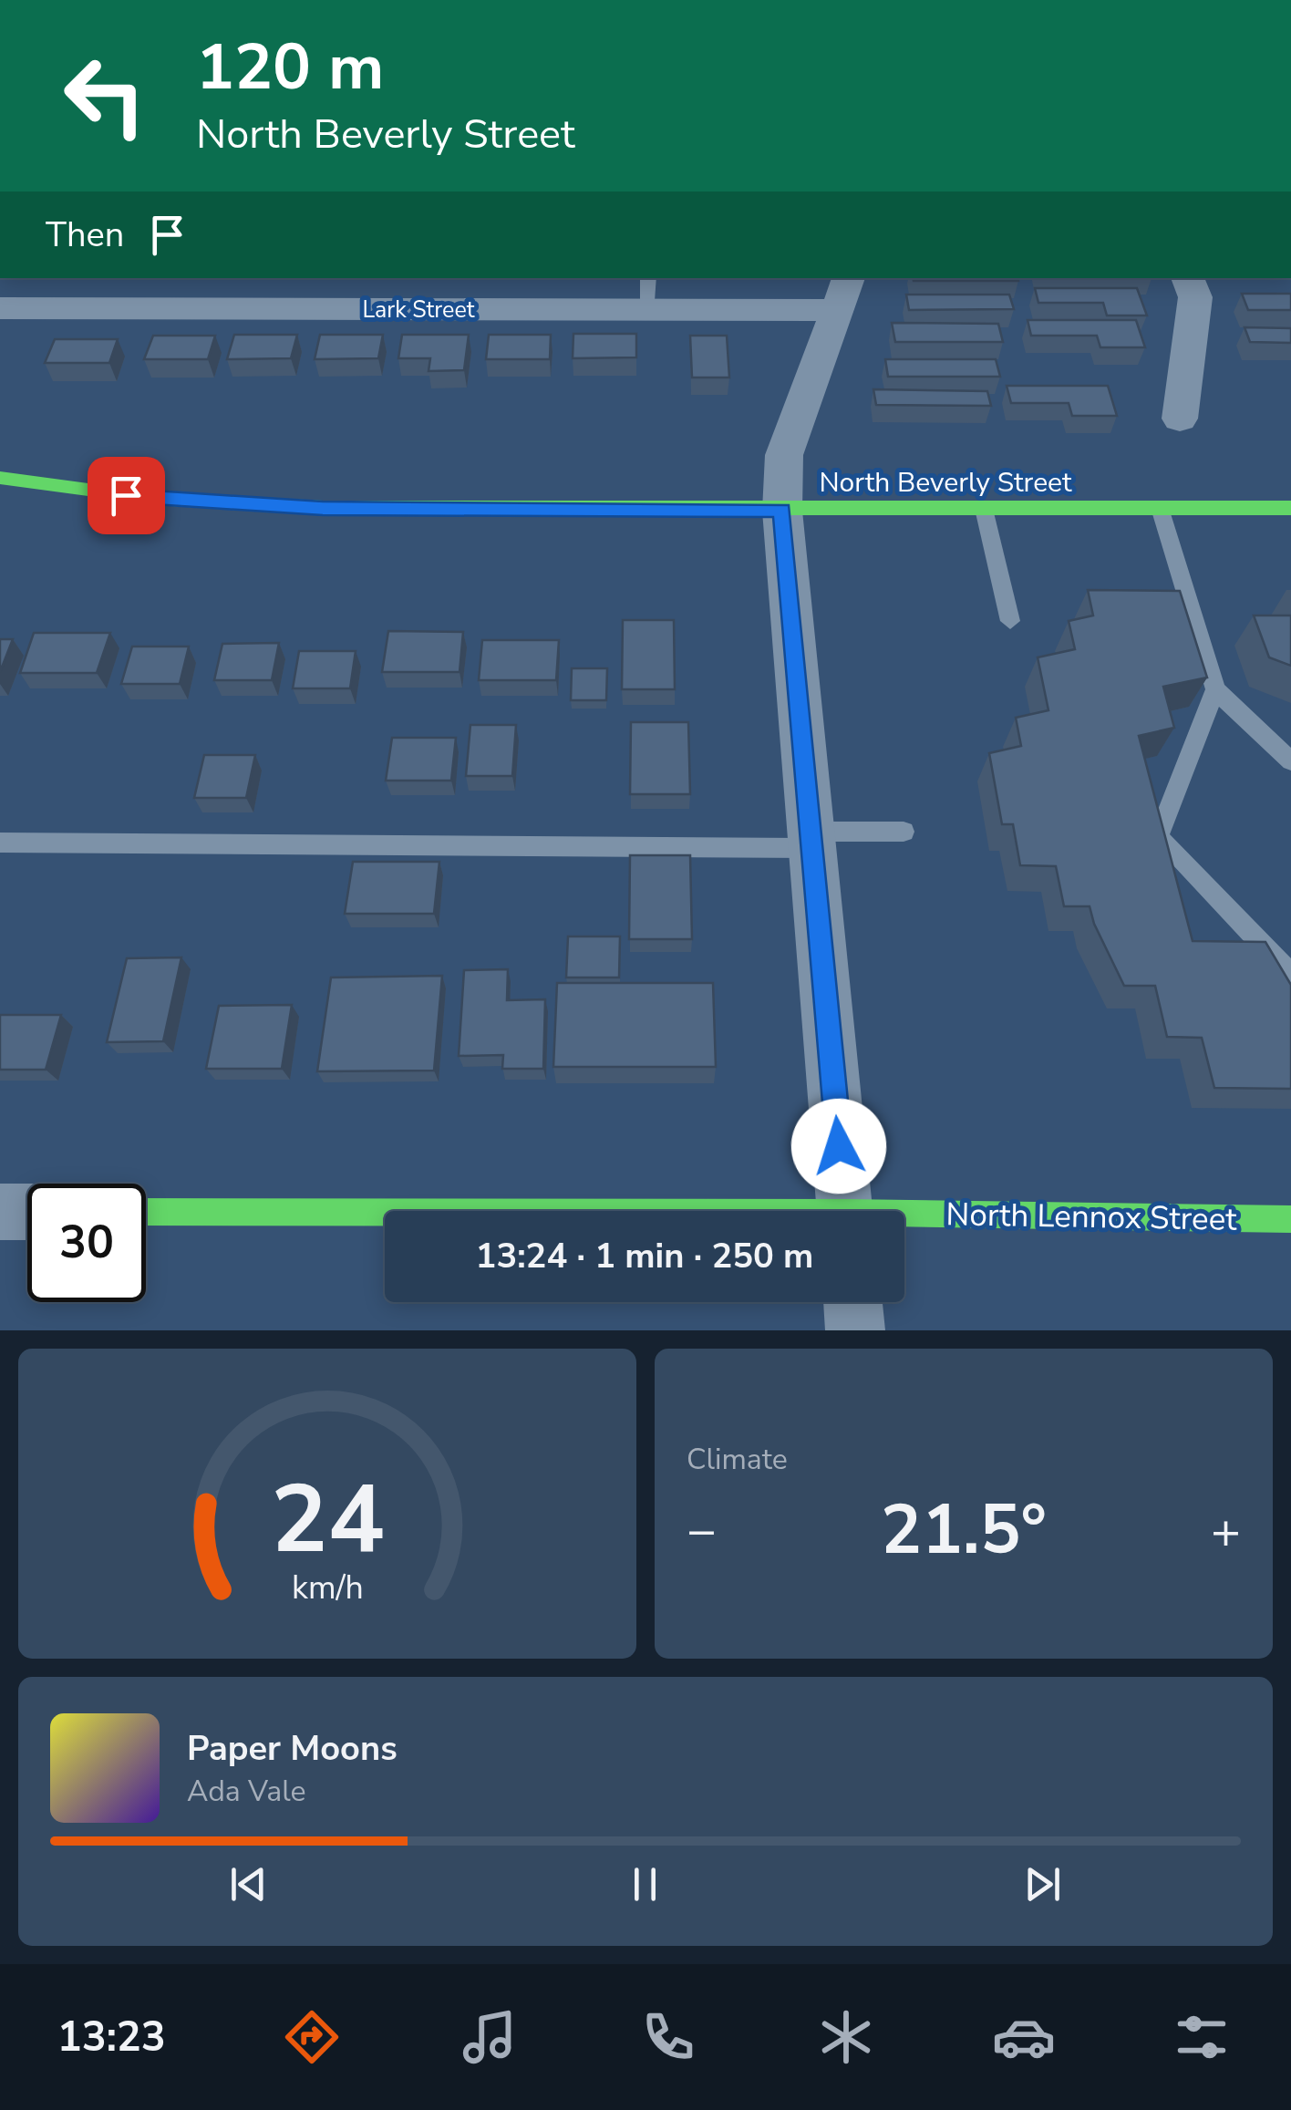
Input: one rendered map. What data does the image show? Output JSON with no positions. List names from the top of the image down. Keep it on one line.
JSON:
{"streets":{"main road":["North Beverly Street","North Lennox Street"],"street":["Lark Street"]},"page":{"turn":["120 m","North Beverly Street"],"then":"Then","limit":"30","trip":"13:24 · 1 min · 250 m","tile":"Climate","heat":["−","21.5°","+"],"song":["Paper Moons","Ada Vale"],"tabs":"13:23","gauge":["24","km/h"]}}
